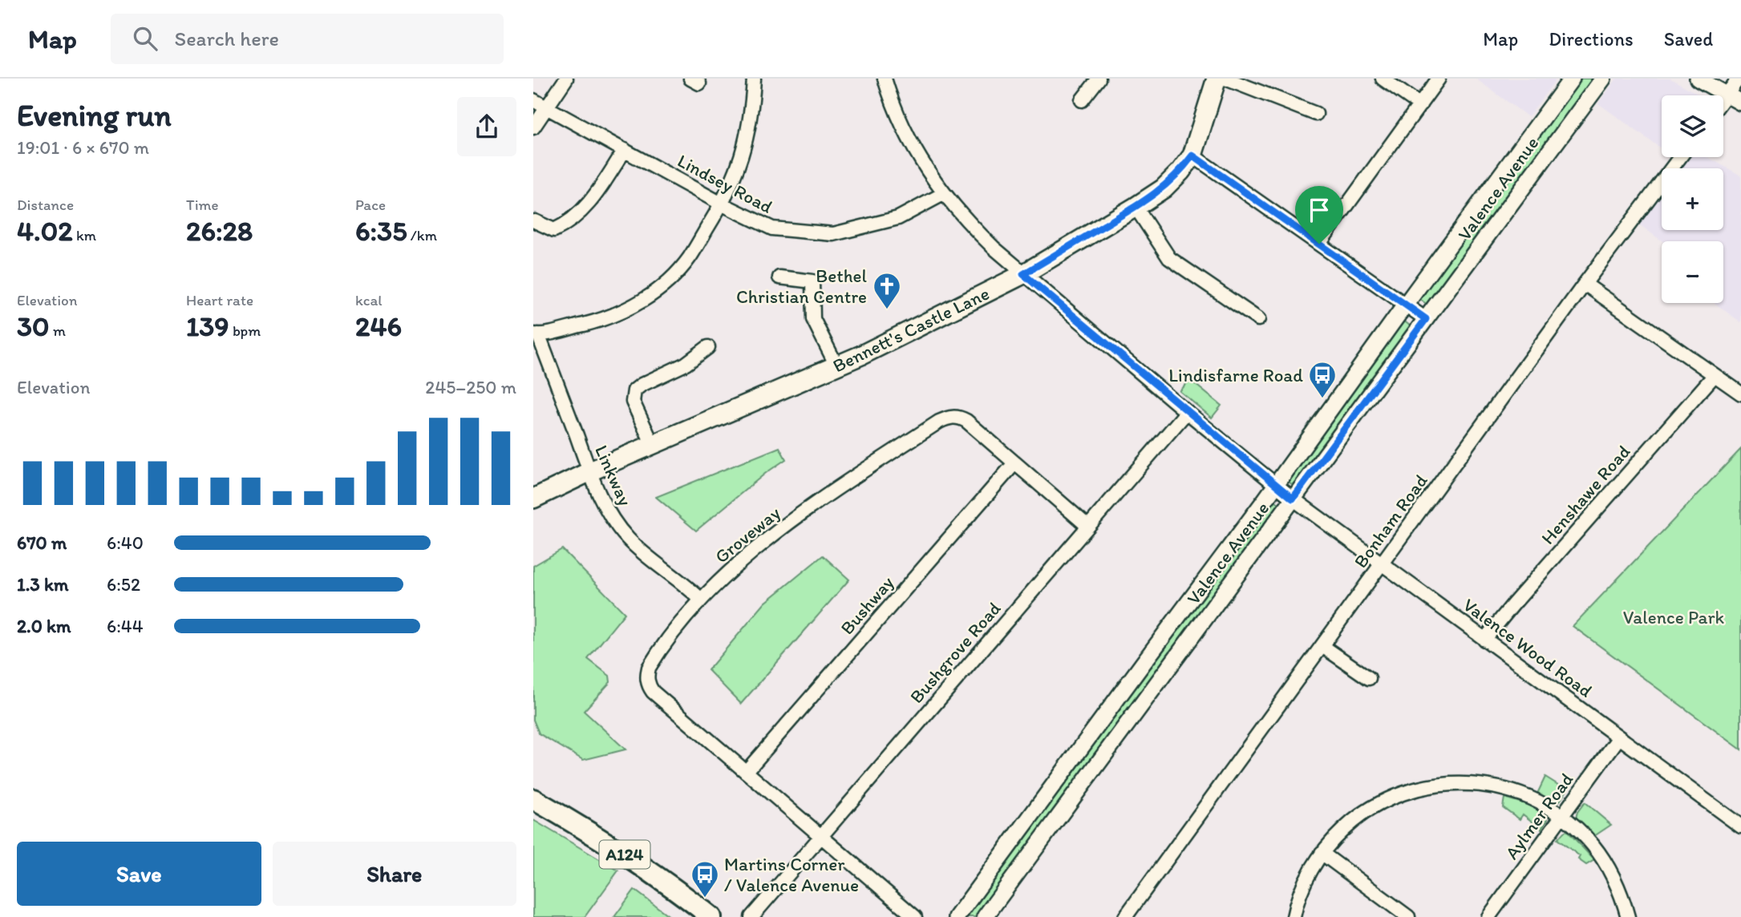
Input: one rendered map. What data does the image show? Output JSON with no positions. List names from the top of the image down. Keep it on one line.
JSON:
{"streets":{"main road":["Bennett's Castle Lane","A124"],"street":["Lindsey Road","Valence Avenue","Linkway","Henshawe Road","Bonham Road","Groveway","Bushway","Valence Wood Road","Bushgrove Road","Aylmer Road"]},"crossings":[["Valence Avenue","Valence Wood Road"],["Bennett's Castle Lane","Linkway"],["Linkway","Groveway"],["Henshawe Road","Valence Wood Road"],["Bonham Road","Valence Wood Road"],["Groveway","Bushway"],["Groveway","Bushgrove Road"],["Valence Wood Road","Aylmer Road"]],"parks":["Valence Park"],"places":{"church":["Bethel Christian Centre"],"bus stop":["Lindisfarne Road","Martins Corner / Valence Avenue"]},"page":{"header":"Map","search":"Search here","nav":["Map","Directions","Saved"],"heading":["Evening run","19:01 · 6 × 670 m"],"map_buttons":["+","−"],"stats":[["Distance","4.02 km"],["Time","26:28"],["Pace","6:35 /km"],["Elevation","30 m"],["Heart rate","139 bpm"],["kcal","246"]],"chart":["Elevation","245–250 m"],"list":[{"name":"670 m","note":"6:40"},{"name":"1.3 km","note":"6:52"},{"name":"2.0 km","note":"6:44"}],"buttons":["Save","Share"]}}
